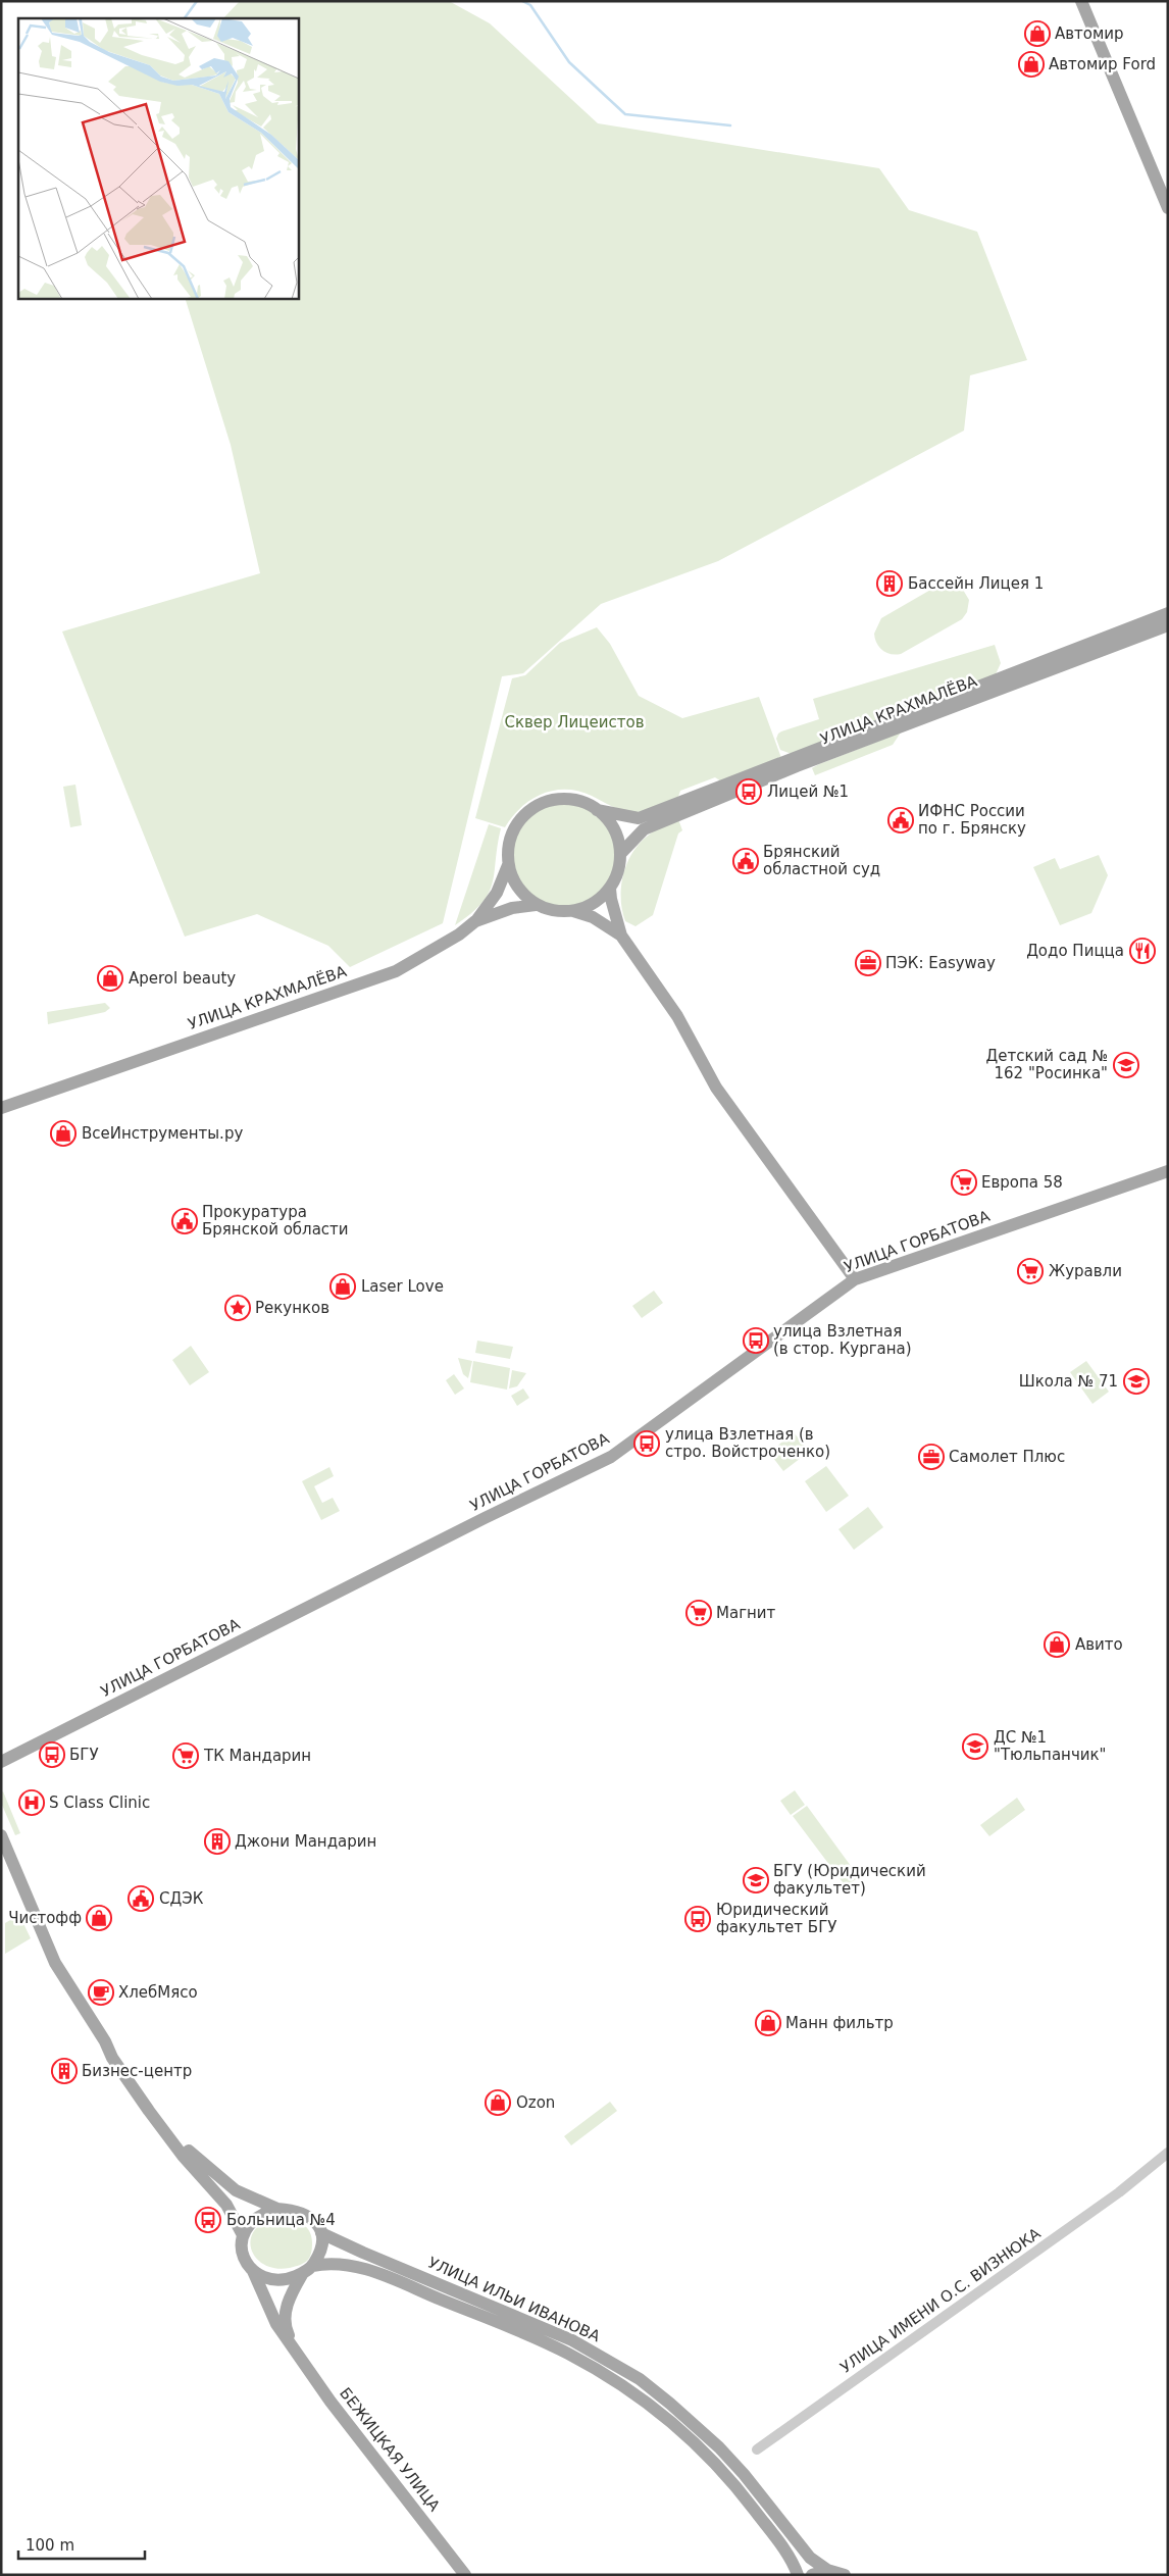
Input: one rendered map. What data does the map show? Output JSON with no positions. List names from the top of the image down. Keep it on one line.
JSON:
{"streets":{"main road":["УЛИЦА КРАХМАЛЁВА","УЛИЦА ГОРБАТОВА","УЛИЦА ИЛЬИ ИВАНОВА","БЕЖИЦКАЯ УЛИЦА"],"street":["УЛИЦА ИМЕНИ О.С. ВИЗНЮКА"]},"parks":["Сквер Лицеистов"],"places":{"shop":["Автомир","Автомир Ford","Aperol beauty","ВсеИнструменты.ру","Laser Love","Авито","Чистофф","Манн фильтр","Ozon"],"building":["Бассейн Лицея 1","Джони Мандарин","Бизнес-центр"],"bus stop":["Лицей №1","улица Взлетная (в стор. Кургана)","улица Взлетная (в стро. Войстроченко)","БГУ","Юридический факультет БГУ","Больница №4"],"public building":["ИФНС России по г. Брянску","Брянский областной суд","Прокуратура Брянской области","СДЭК"],"restaurant":["Додо Пицца"],"office":["ПЭК: Easyway","Самолет Плюс"],"school or university":["Детский сад № 162 \"Росинка\"","Школа № 71","ДС №1 \"Тюльпанчик\"","БГУ (Юридический факультет)"],"supermarket":["Европа 58","Журавли","Магнит","ТК Мандарин"],"place":["Рекунков"],"hospital":["S Class Clinic"],"cafe":["ХлебМясо"]},"scale_bar":"100 m"}
